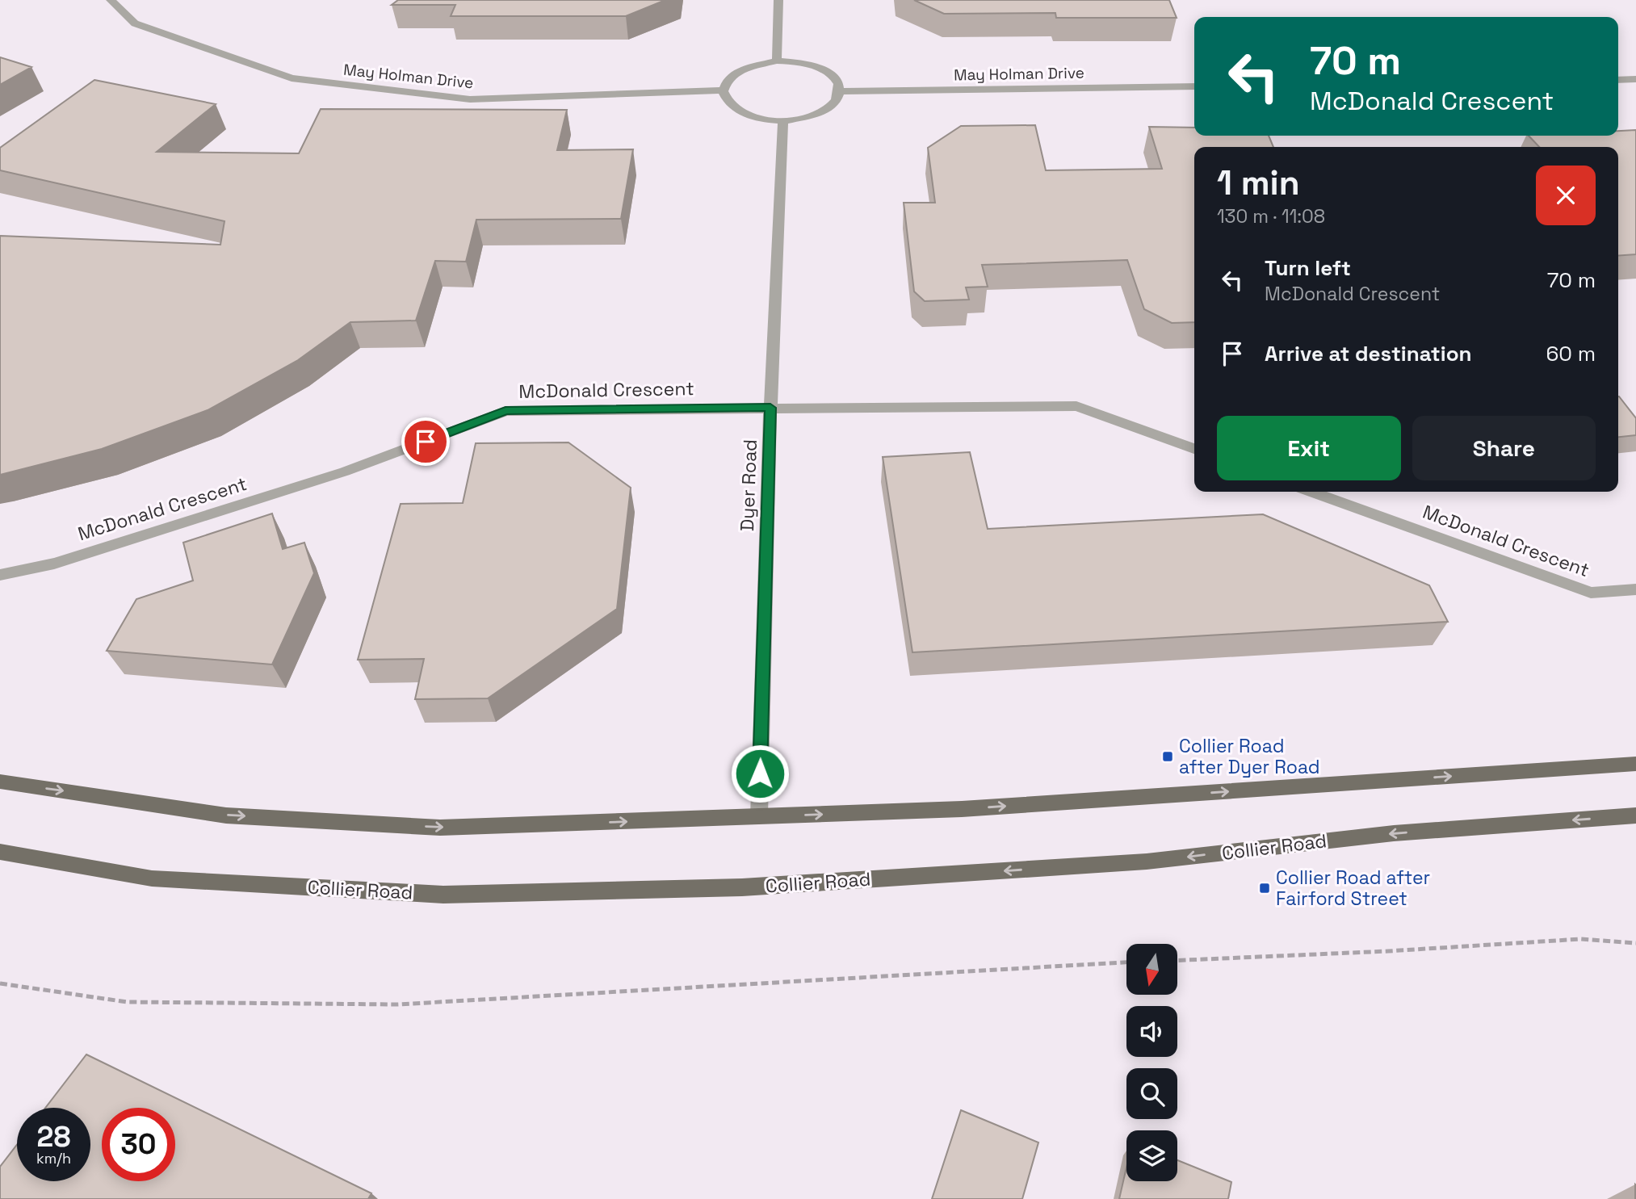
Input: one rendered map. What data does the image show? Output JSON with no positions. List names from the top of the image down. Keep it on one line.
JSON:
{"streets":{"main road":["Collier Road"],"street":["May Holman Drive","McDonald Crescent","Dyer Road"]},"crossings":[["McDonald Crescent","Dyer Road"]],"places":{"transit":["Collier Road after Dyer Road","Collier Road after Fairford Street"]},"north":"bottom","page":{"turn":["70 m","McDonald Crescent"],"heading":["1 min","130 m · 11:08"],"list":[{"name":"Turn left","note":"McDonald Crescent","value":"70 m"},{"name":"Arrive at destination","value":"60 m"}],"buttons":["Exit","Share"],"speed":"28 km/h","limit":"30"}}
